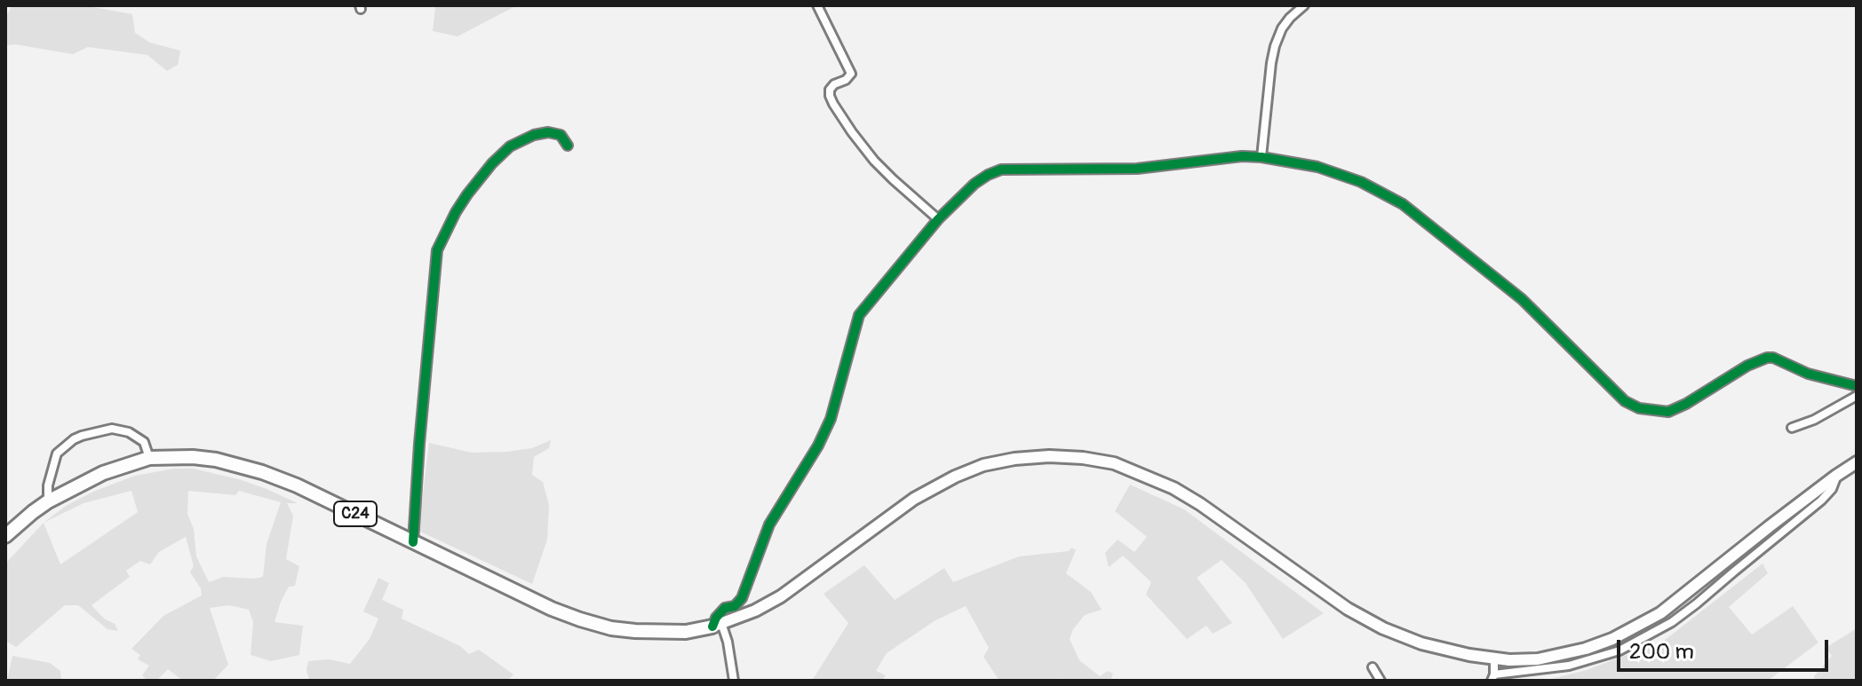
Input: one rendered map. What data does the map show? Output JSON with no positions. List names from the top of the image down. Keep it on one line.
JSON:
{"streets":{"main road":["C24"]},"scale_bar":"200 m"}
